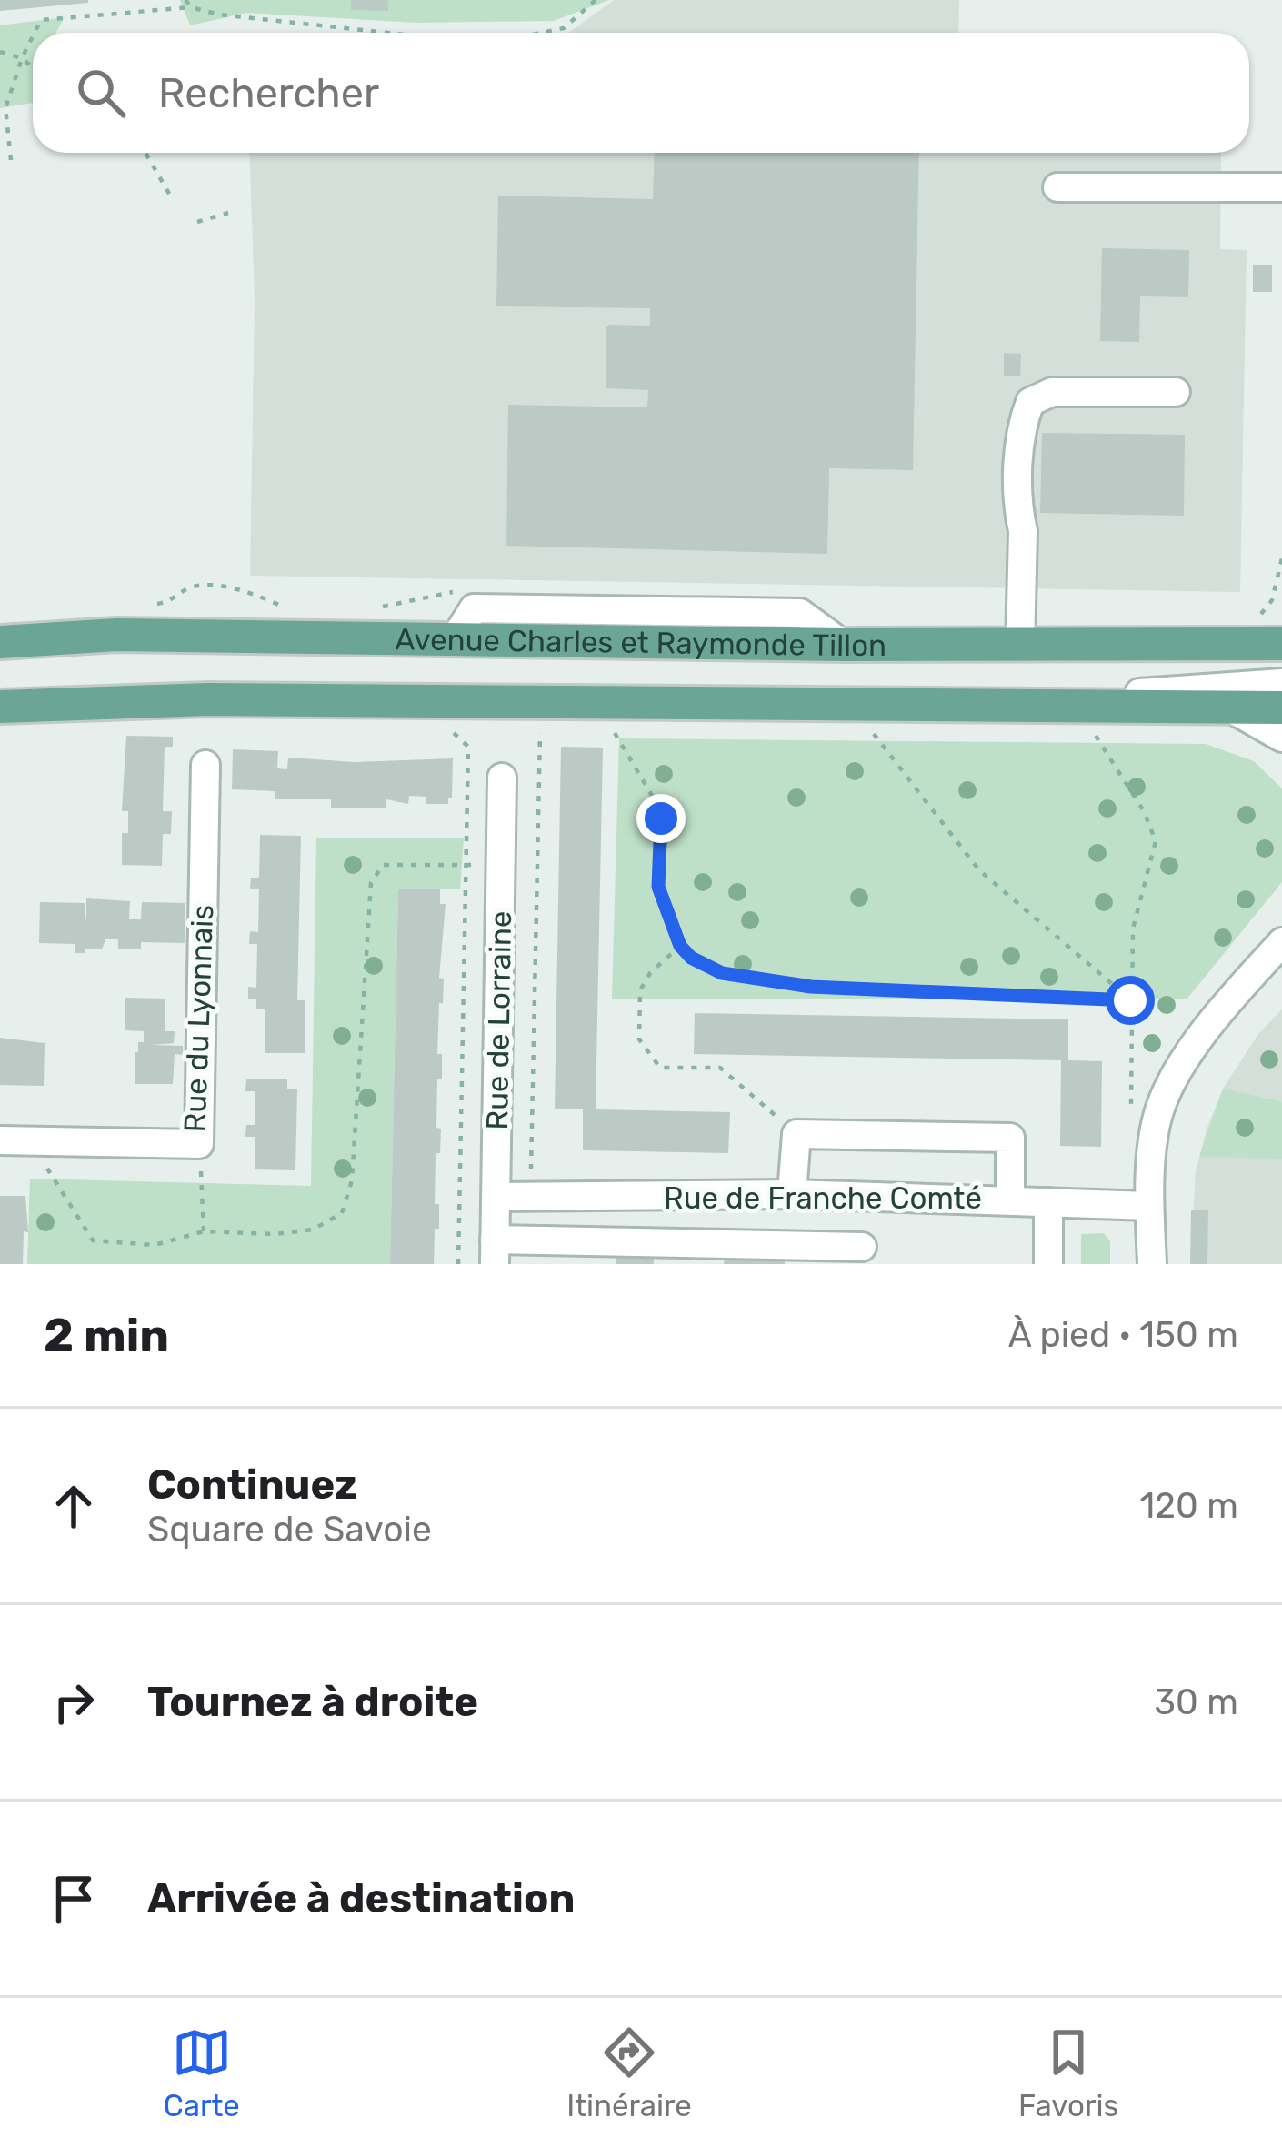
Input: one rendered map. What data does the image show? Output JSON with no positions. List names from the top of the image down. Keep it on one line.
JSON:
{"streets":{"main road":["Avenue Charles et Raymonde Tillon"],"street":["Rue du Lyonnais","Rue de Lorraine","Rue de Franche Comté"]},"crossings":[["Rue de Lorraine","Rue de Franche Comté"]],"page":{"search":"Rechercher","heading":["2 min","À pied · 150 m"],"list":[["Continuez","Square de Savoie","120 m"],["Tournez à droite","30 m"],"Arrivée à destination"],"nav":["Carte","Itinéraire","Favoris"]}}
